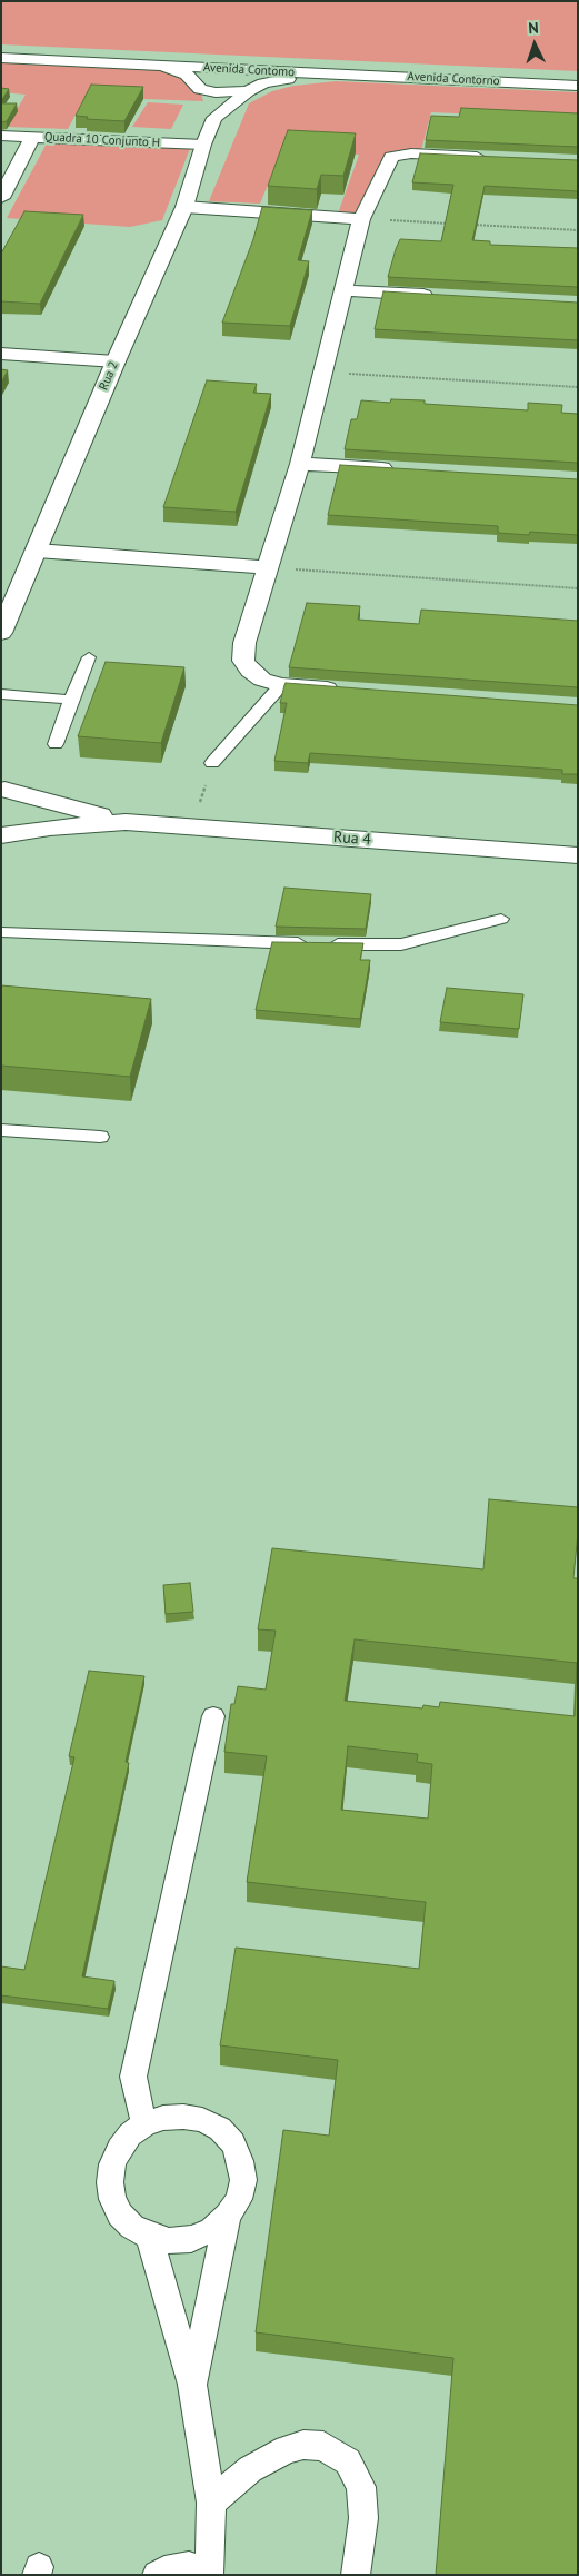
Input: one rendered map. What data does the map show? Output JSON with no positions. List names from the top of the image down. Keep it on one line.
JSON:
{"streets":{"street":["Avenida Contomo","Avenida Contorno","Quadra 10 Conjunto H","Rua 2","Rua 4"]},"crossings":[["Avenida Contomo","Avenida Contorno"],["Avenida Contomo","Rua 2"],["Quadra 10 Conjunto H","Rua 2"]],"north":"top"}
